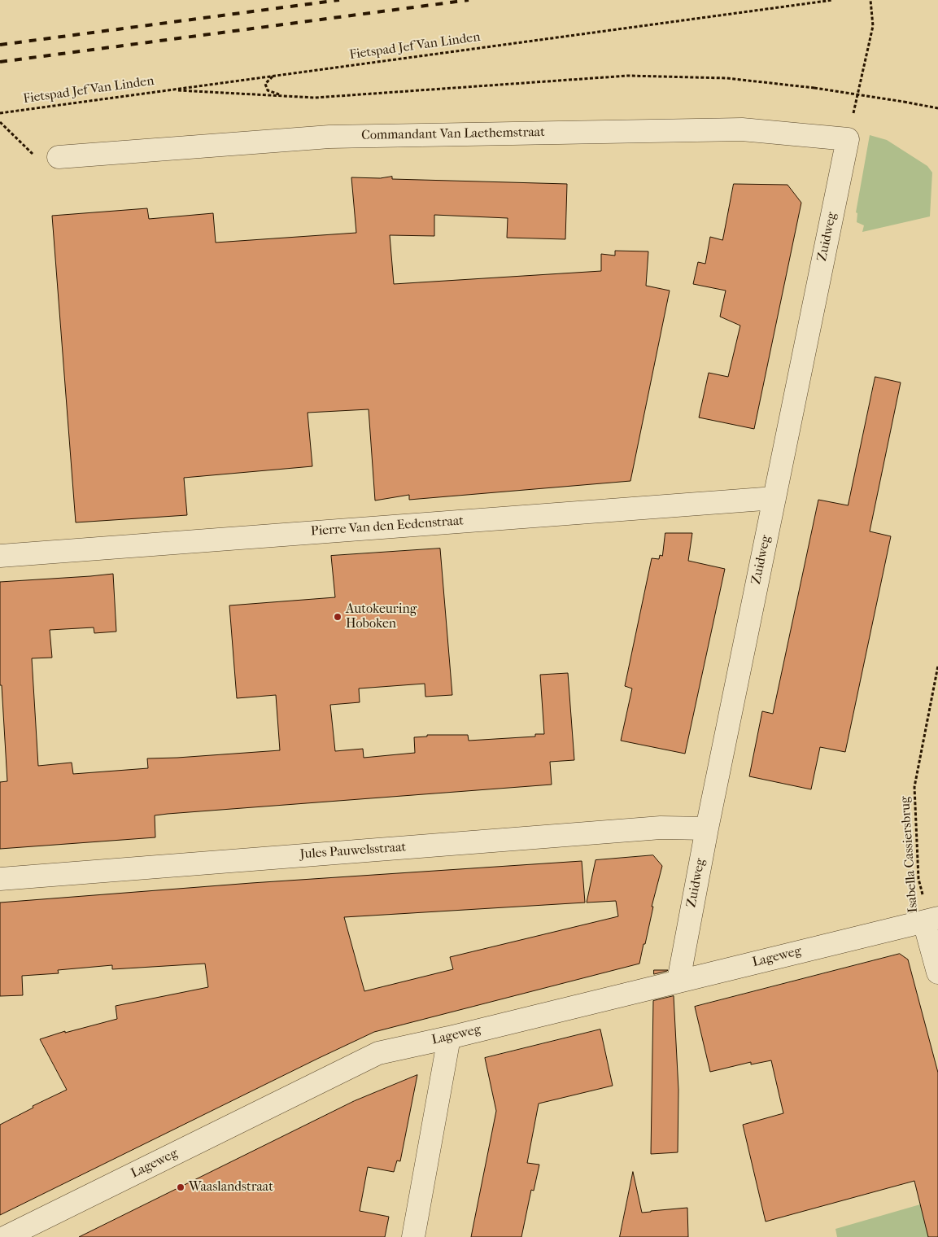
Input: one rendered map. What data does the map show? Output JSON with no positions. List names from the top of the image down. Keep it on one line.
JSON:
{"streets":{"street":["Commandant Van Laethemstraat","Zuidweg","Pierre Van den Eedenstraat","Jules Pauwelsstraat","Lageweg"],"path":["Fietspad Jef Van Linden","Isabella Cassiersbrug"]},"crossings":[["Commandant Van Laethemstraat","Zuidweg"],["Zuidweg","Pierre Van den Eedenstraat"],["Zuidweg","Jules Pauwelsstraat"],["Zuidweg","Lageweg"],["Isabella Cassiersbrug","Lageweg"]],"places":["Autokeuring Hoboken","Waaslandstraat"]}
